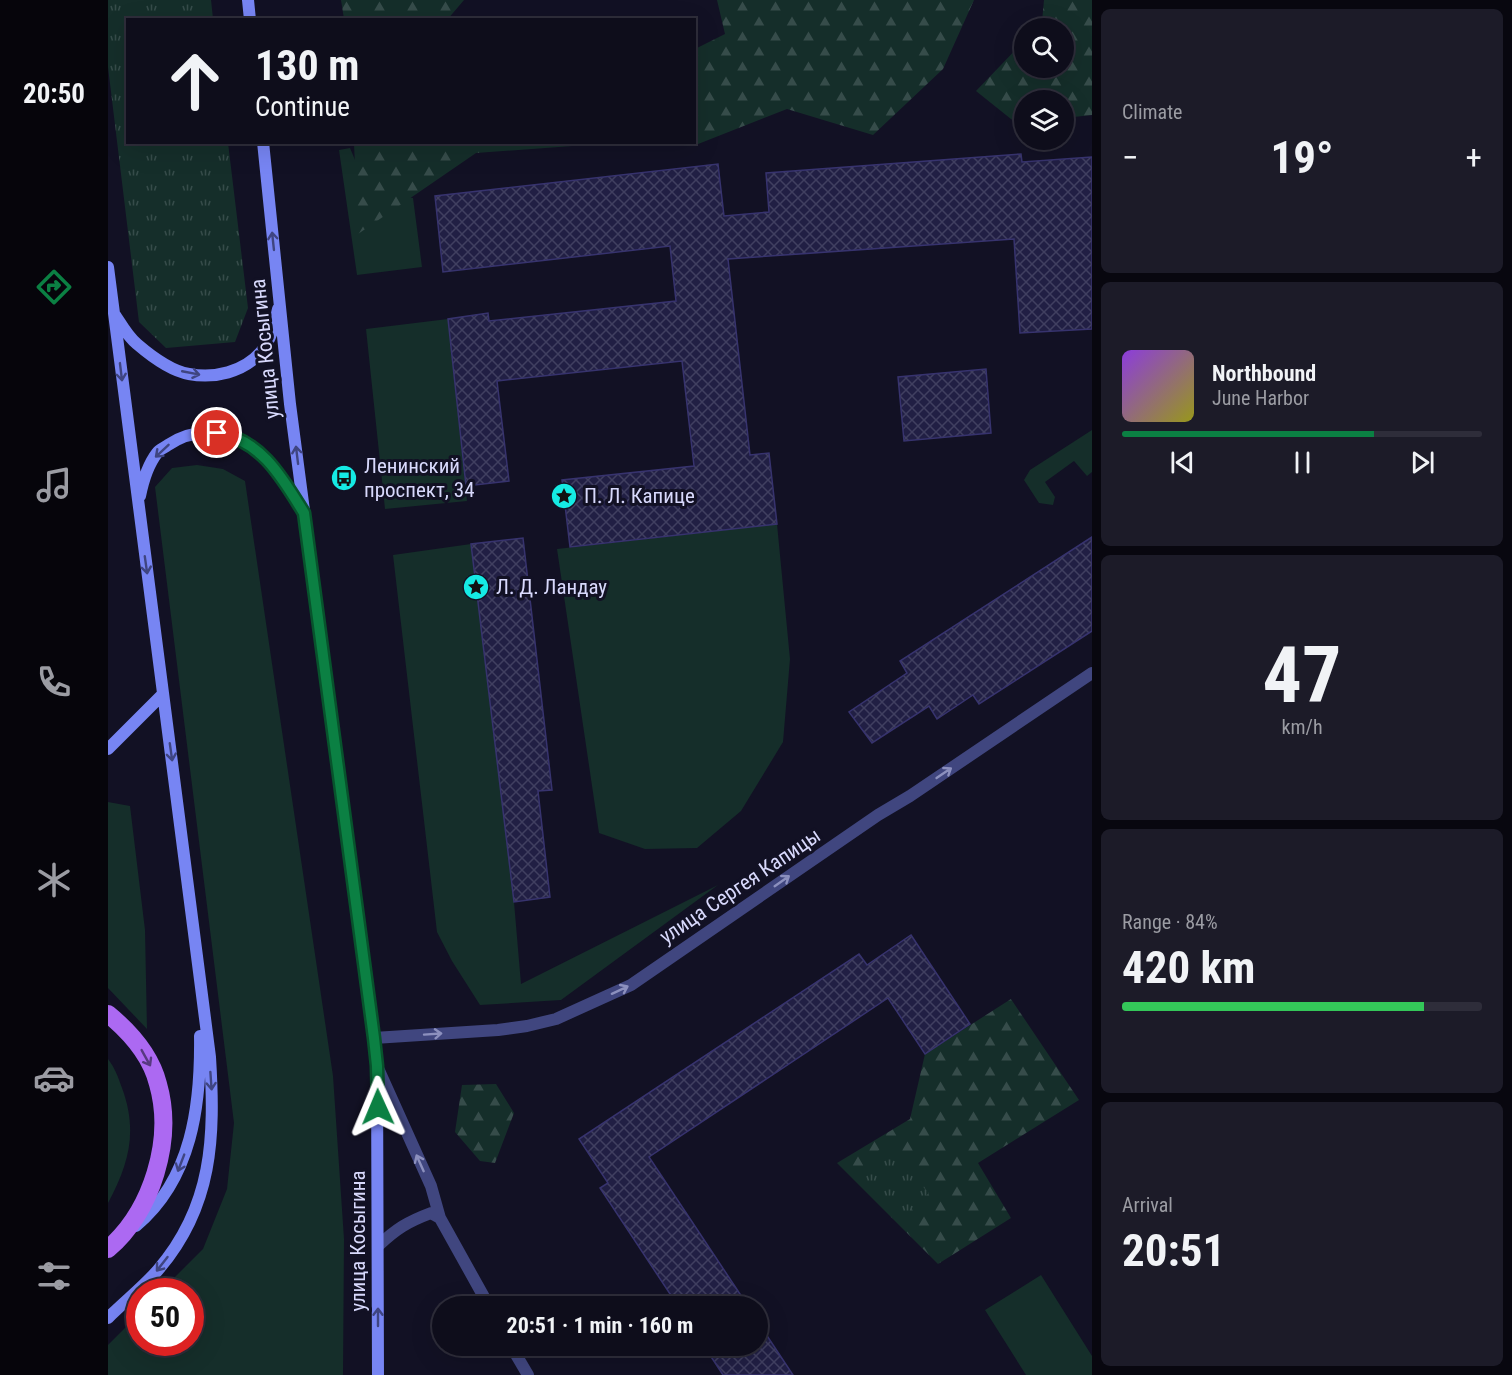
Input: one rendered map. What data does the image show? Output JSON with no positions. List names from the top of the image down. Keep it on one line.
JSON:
{"streets":{"main road":["улица Косыгина"],"street":["улица Сергея Капицы"]},"crossings":[["улица Косыгина","улица Сергея Капицы"]],"one_way":["улица Косыгина","улица Сергея Капицы"],"places":{"bus stop":["Ленинский проспект, 34"],"place":["П. Л. Капице","Л. Д. Ландау"]},"page":{"tabs":"20:50","tile":["Climate",["47","km/h"],["Range · 84%","420 km"],["Arrival","20:51"]],"turn":["130 m","Continue"],"heat":["−","19°","+"],"song":["Northbound","June Harbor"],"limit":"50","trip":"20:51 · 1 min · 160 m"}}
